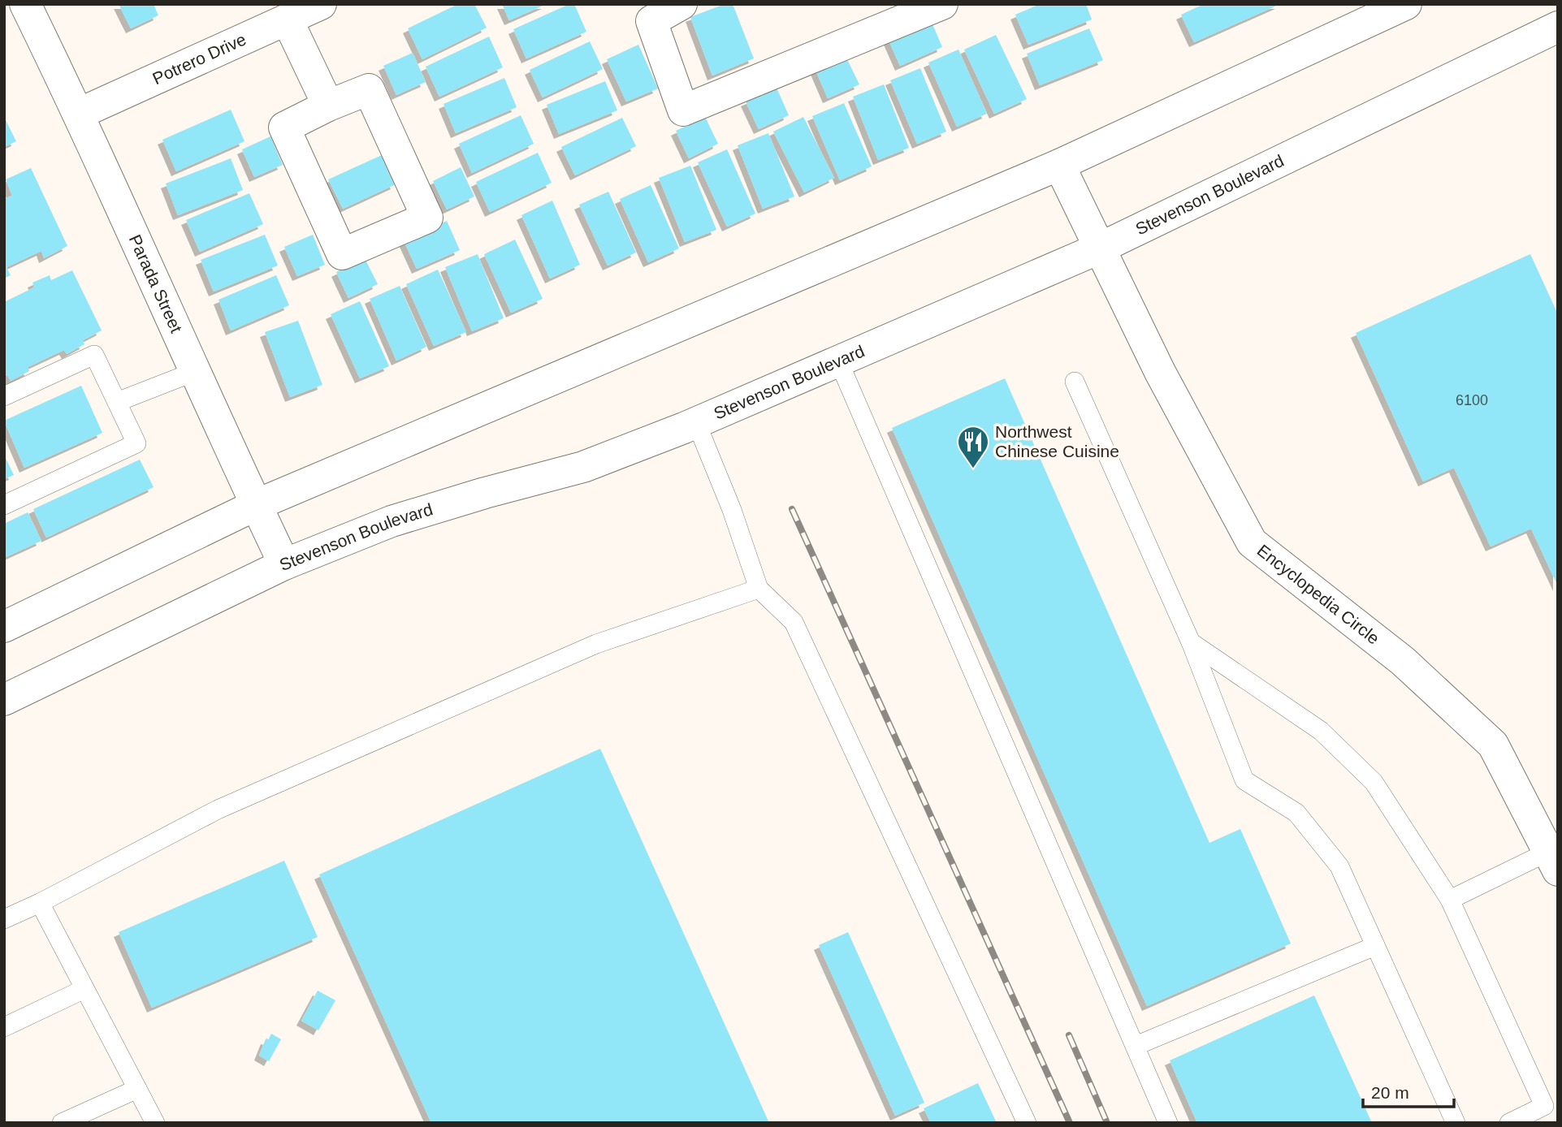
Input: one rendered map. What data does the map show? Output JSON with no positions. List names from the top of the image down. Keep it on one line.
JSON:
{"streets":{"main road":["Potrero Drive","Stevenson Boulevard","Parada Street","Encyclopedia Circle"]},"crossings":[["Potrero Drive","Parada Street"],["Stevenson Boulevard","Parada Street"],["Stevenson Boulevard","Encyclopedia Circle"]],"places":{"restaurant":["Northwest Chinese Cuisine"]},"house_numbers":["6100"],"scale_bar":"20 m"}
